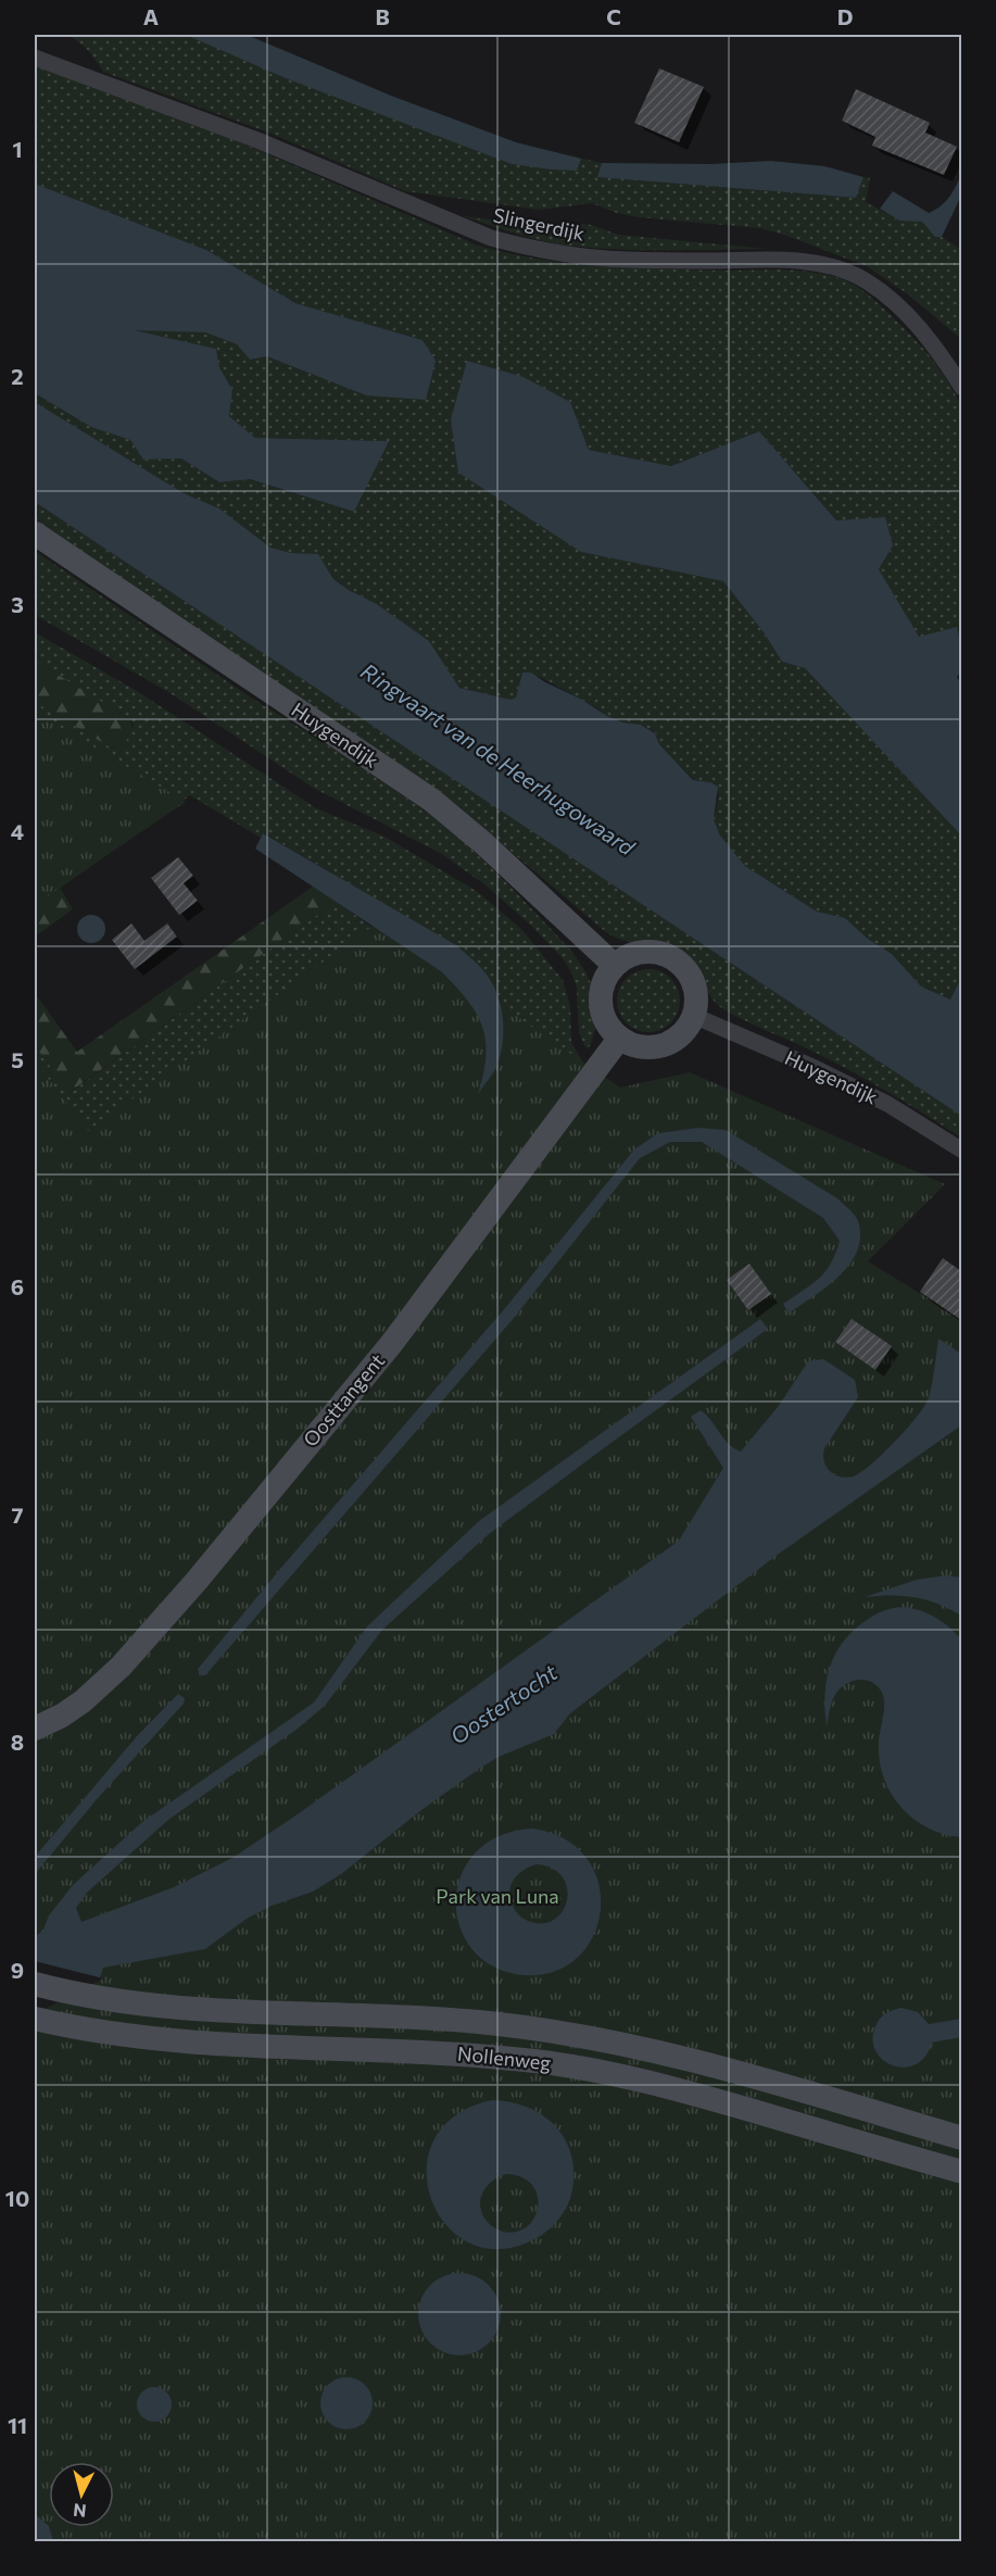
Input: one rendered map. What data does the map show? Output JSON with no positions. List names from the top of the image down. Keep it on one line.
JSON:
{"streets":{"main road":["Huygendijk","Oosttangent","Nollenweg"],"street":["Slingerdijk"]},"crossings":[["Huygendijk","Oosttangent"]],"water":["Ringvaart van de Heerhugowaard","Oostertocht"],"parks":["Park van Luna"],"north":"bottom","grid":{"columns":["A","B","C","D"],"rows":["1","2","3","4","5","6","7","8","9","10","11"]}}
